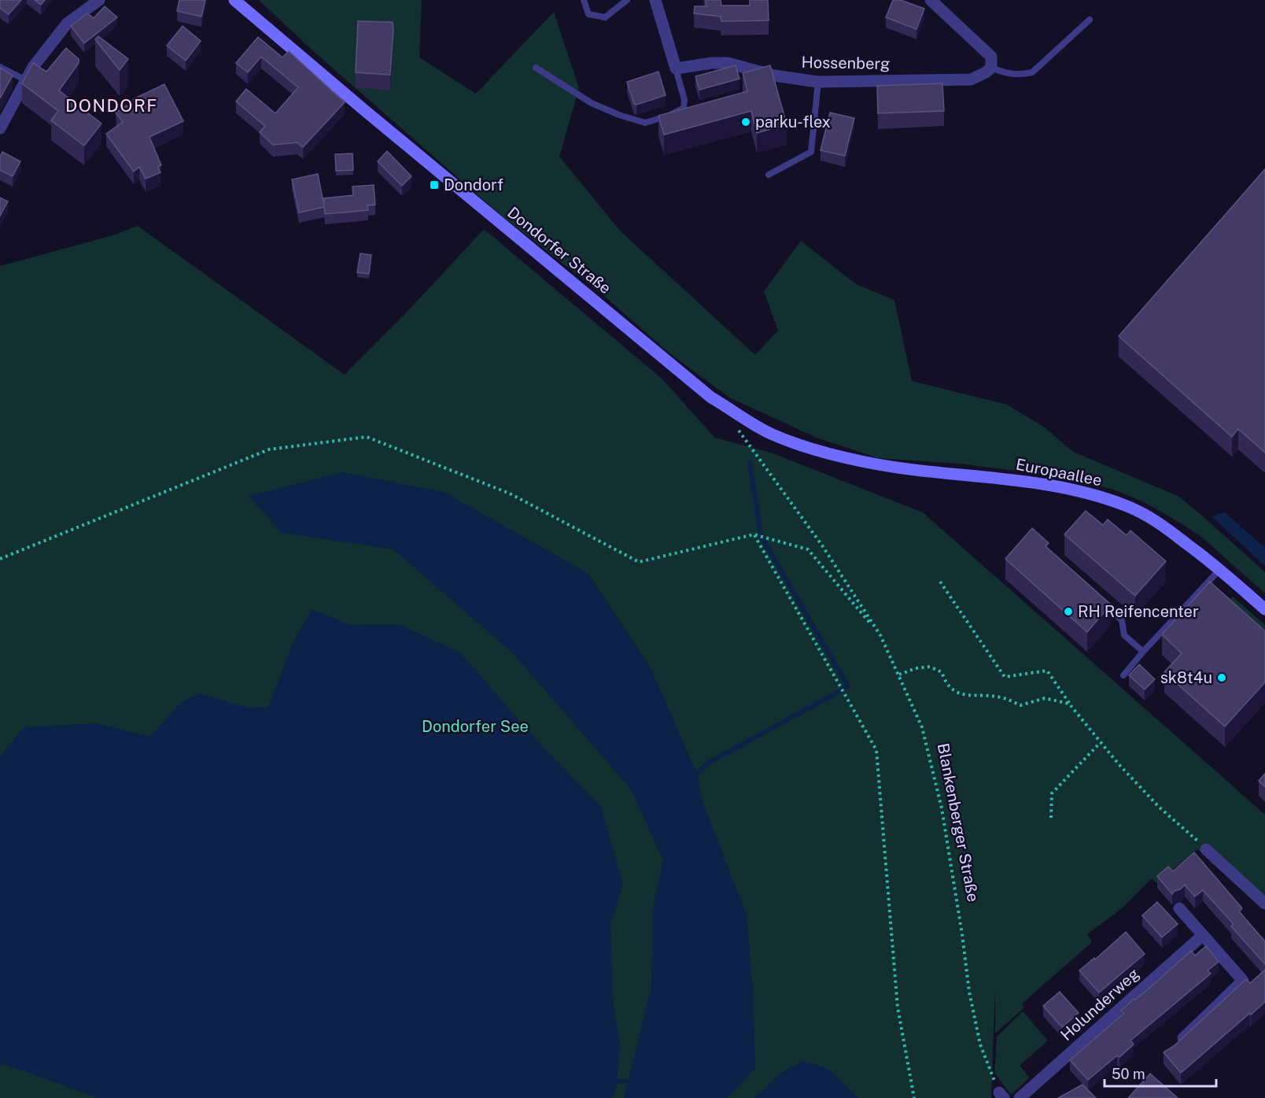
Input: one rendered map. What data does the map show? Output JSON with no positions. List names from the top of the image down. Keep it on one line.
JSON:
{"streets":{"main road":["Dondorfer Straße","Europaallee"],"street":["Hossenberg","Holunderweg"],"path":["Blankenberger Straße"]},"crossings":[["Dondorfer Straße","Europaallee"]],"districts":["DONDORF"],"parks":["Dondorfer See"],"places":{"other":["parku-flex","RH Reifencenter","sk8t4u"],"transit":["Dondorf"]},"scale_bar":"50 m"}
